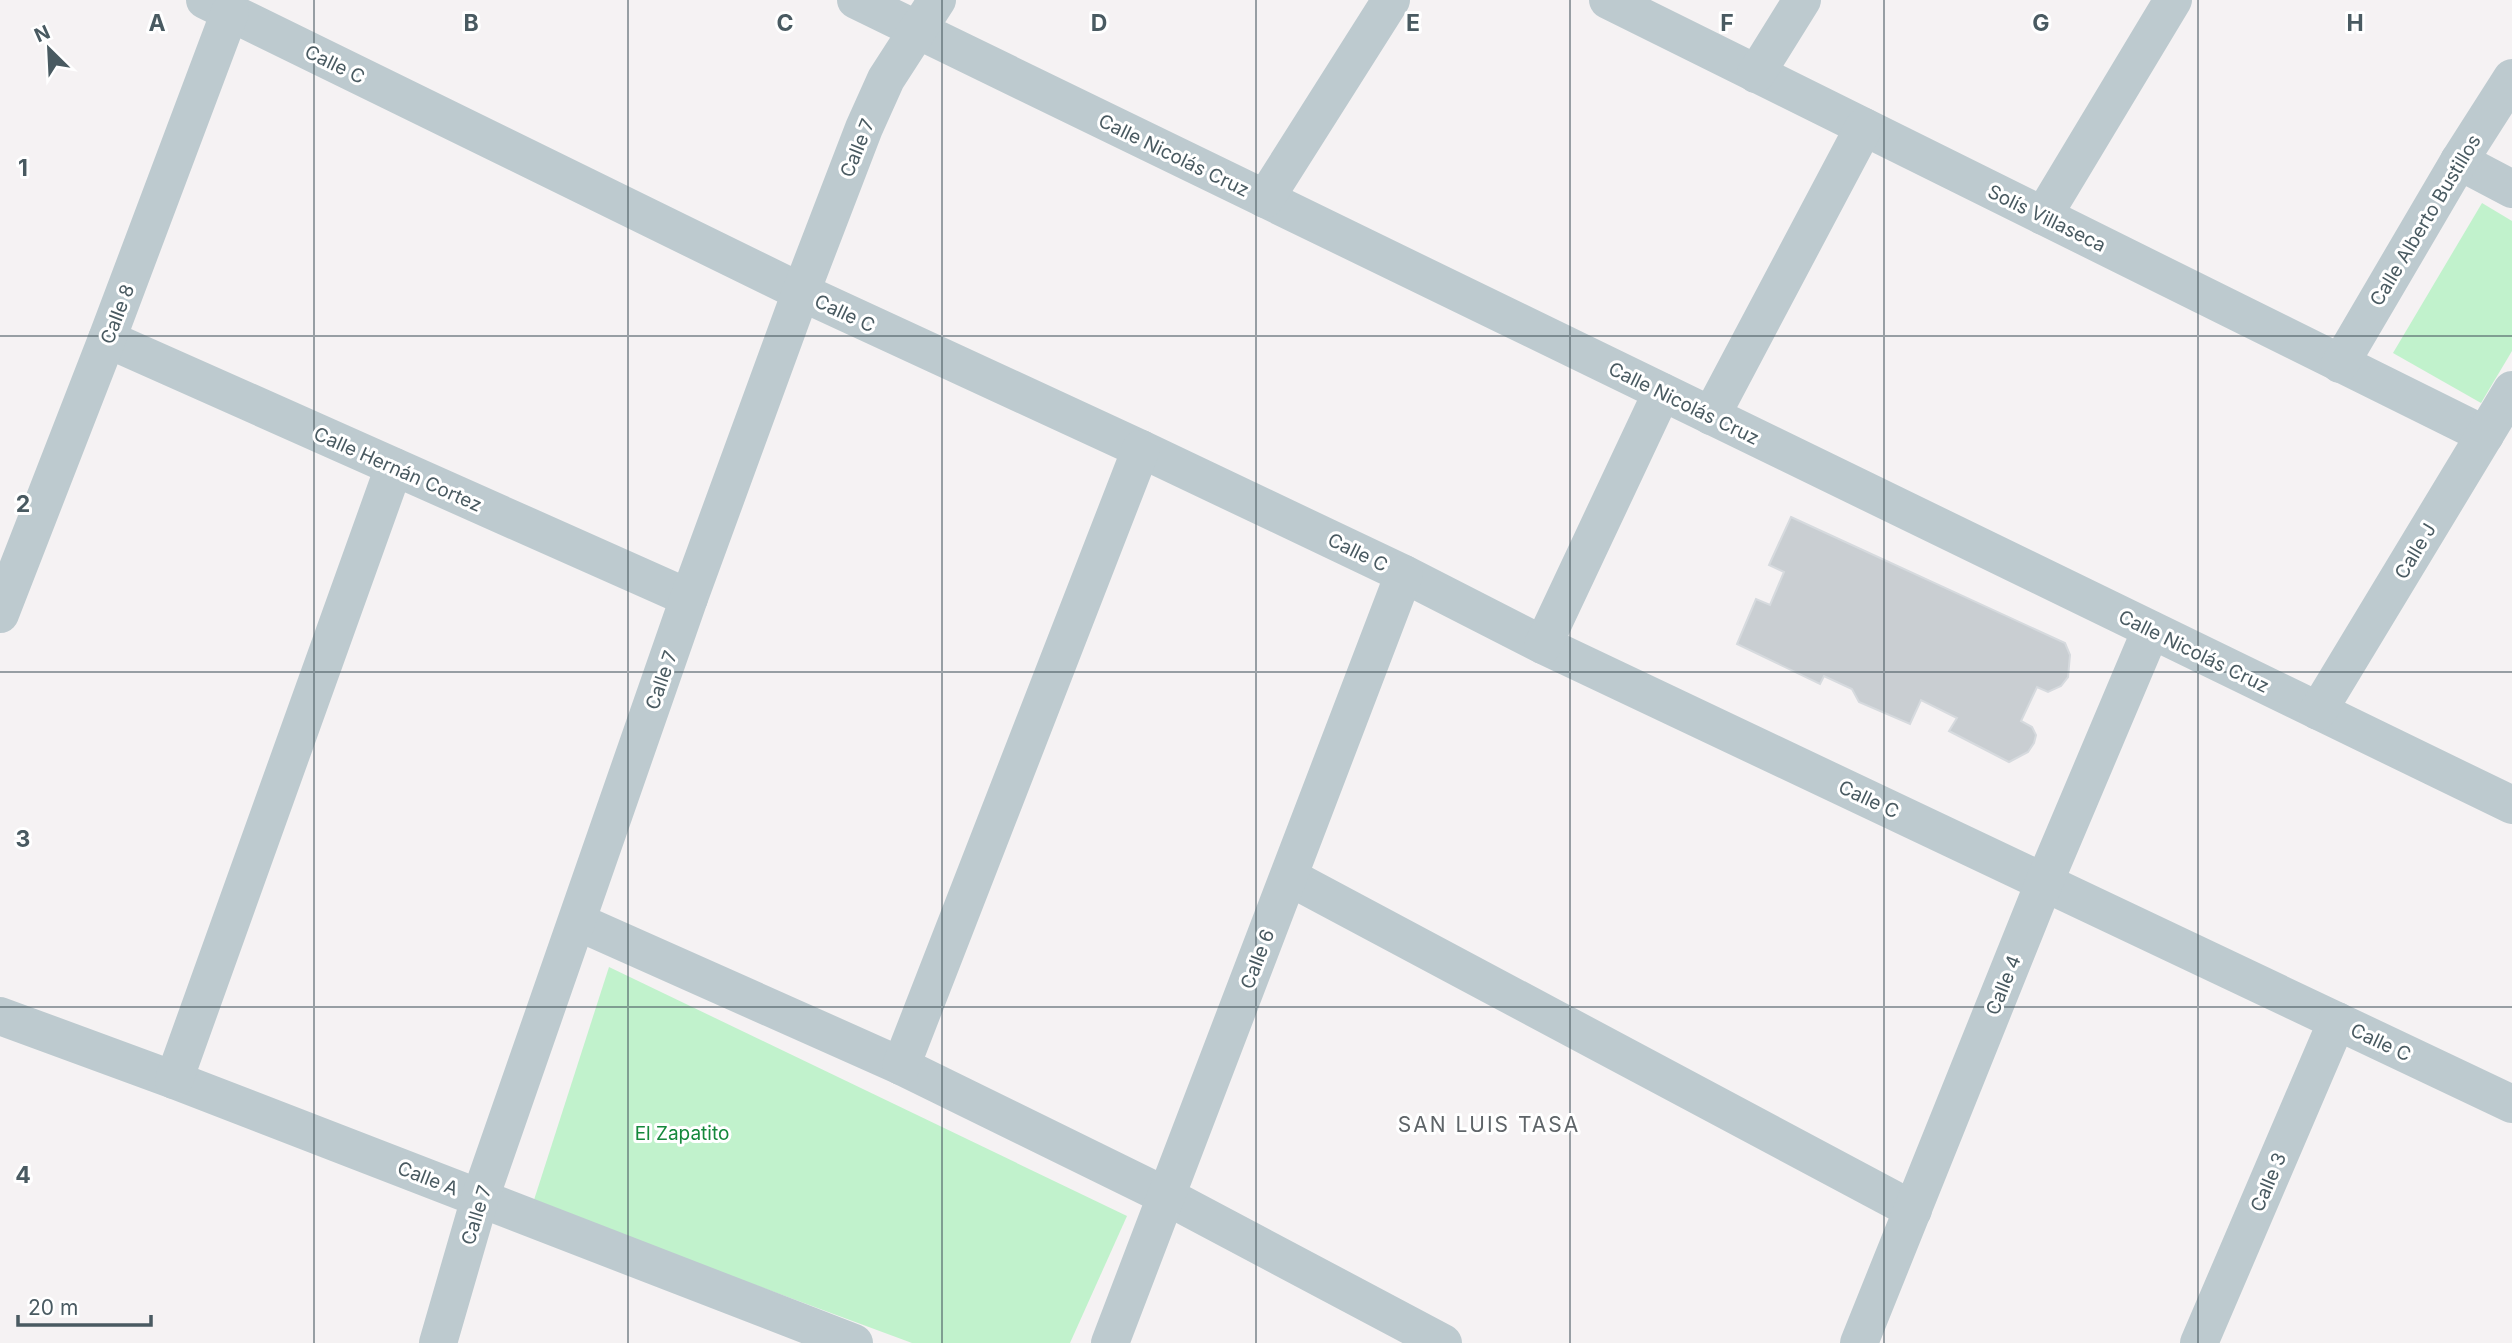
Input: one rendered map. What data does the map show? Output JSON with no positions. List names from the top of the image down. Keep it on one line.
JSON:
{"streets":{"street":["Calle C","Calle 7","Calle Nicolás Cruz","Solís Villaseca","Calle Alberto Bustillos","Calle 8","Calle Hernán Cortez","Calle J","Calle 6","Calle 4","Calle A","Calle 3"]},"crossings":[["Calle C","Calle 7"],["Calle C","Calle 8"],["Calle C","Calle 6"],["Calle C","Calle 4"],["Calle C","Calle 3"],["Calle 7","Calle Nicolás Cruz"],["Calle 7","Calle Hernán Cortez"],["Calle 7","Calle A"],["Calle Nicolás Cruz","Calle J"],["Calle Nicolás Cruz","Calle 4"],["Solís Villaseca","Calle Alberto Bustillos"],["Solís Villaseca","Calle J"],["Calle 8","Calle Hernán Cortez"]],"districts":["SAN LUIS TASA"],"parks":["El Zapatito"],"scale_bar":"20 m","north":"top left","grid":{"columns":["A","B","C","D","E","F","G","H"],"rows":["1","2","3","4"]}}
